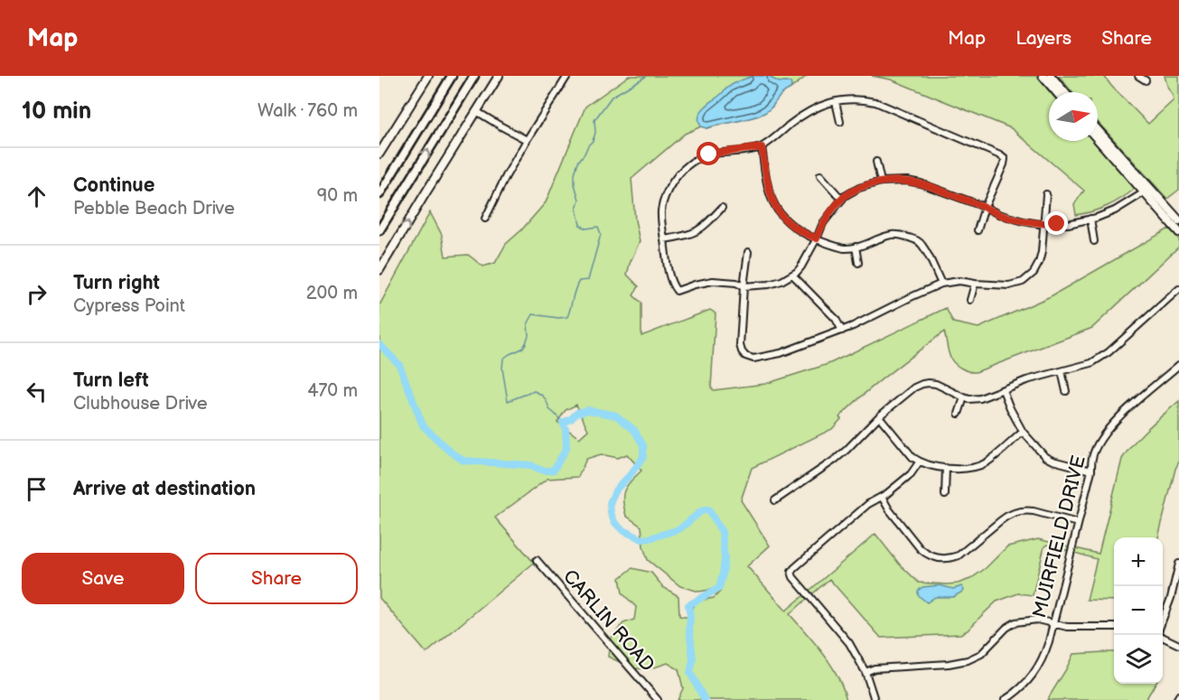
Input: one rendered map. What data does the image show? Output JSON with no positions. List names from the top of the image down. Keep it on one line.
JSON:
{"streets":{"street":["MUIRFIELD DRIVE","CARLIN ROAD"]},"north":"right","page":{"header":"Map","nav":["Map","Layers","Share"],"heading":["10 min","Walk · 760 m"],"list":[["Continue","Pebble Beach Drive","90 m"],["Turn right","Cypress Point","200 m"],["Turn left","Clubhouse Drive","470 m"],"Arrive at destination"],"buttons":["Save","Share"],"map_buttons":["+","−"]}}
